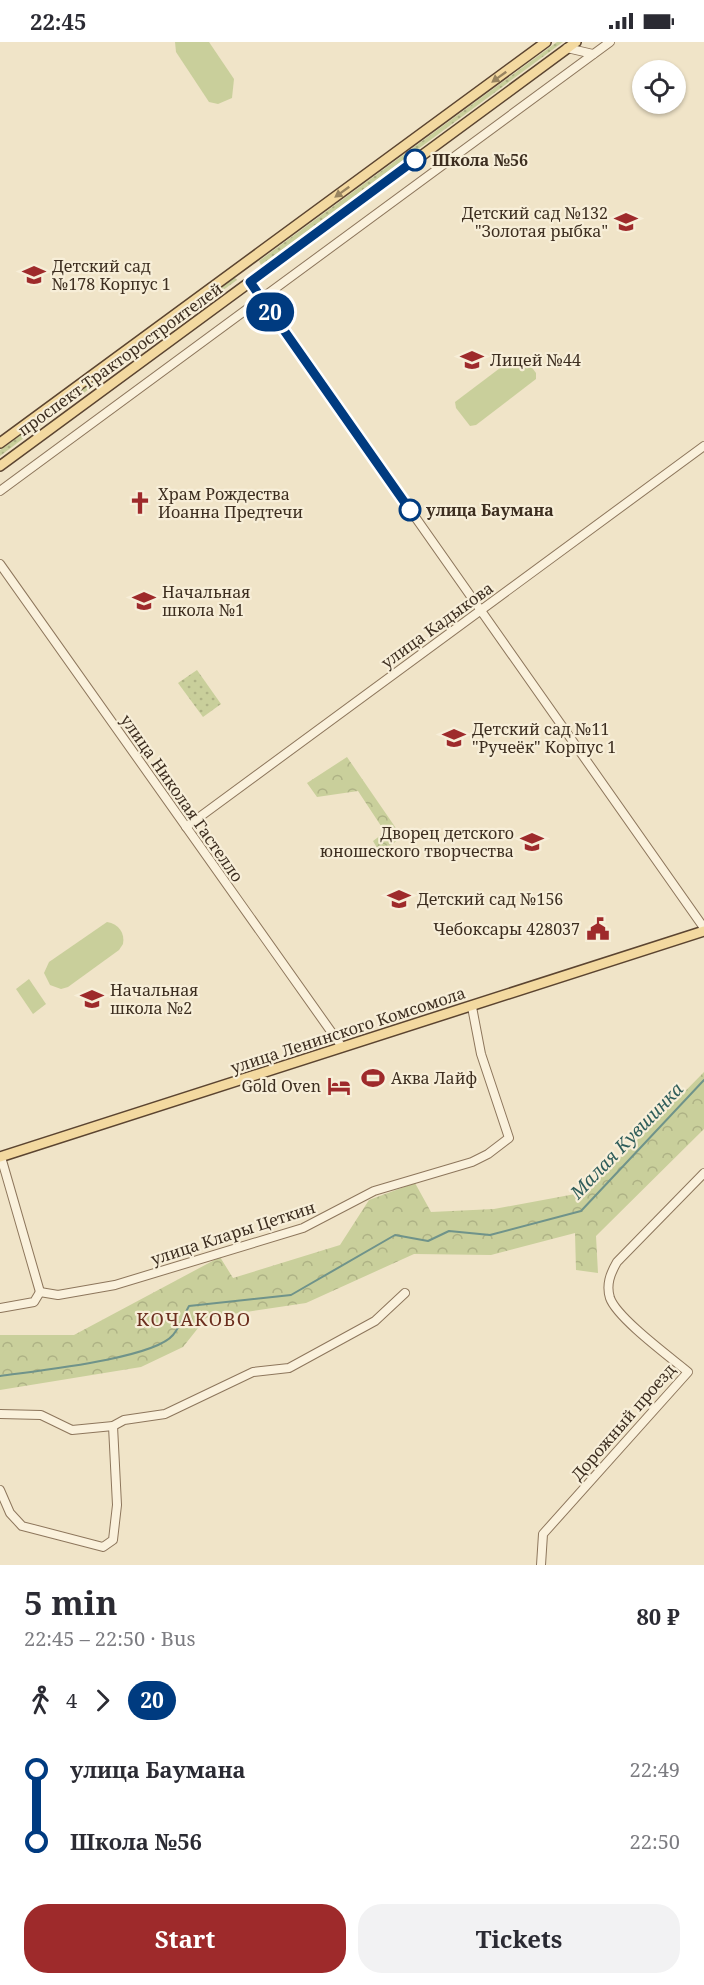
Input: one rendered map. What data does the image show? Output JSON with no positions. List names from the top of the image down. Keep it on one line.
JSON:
{"streets":{"main road":["проспект Тракторостроителей","улица Ленинского Комсомола"],"street":["улица Кадыкова","улица Николая Гастелло","улица Клары Цеткин","Дорожный проезд"]},"crossings":[["улица Кадыкова","улица Николая Гастелло"],["улица Николая Гастелло","улица Ленинского Комсомола"],["улица Ленинского Комсомола","улица Клары Цеткин"]],"districts":["КОЧАКОВО"],"water":["Малая Кувшинка"],"places":{"other":["Школа №56","улица Баумана"],"school or university":["Детский сад №132 \"Золотая рыбка\"","Детский сад №178 Корпус 1","Лицей №44","Начальная школа №1","Детский сад №11 \"Ручеёк\" Корпус 1","Дворец детского юношеского творчества","Детский сад №156","Начальная школа №2"],"church":["Храм Рождества Иоанна Предтечи"],"public building":["Чебоксары 428037"],"sports":["Аква Лайф"],"hotel":["Gold Oven"]},"lines":["bus line 20"],"page":{"status":"22:45","on_map":"20","heading":["5 min","22:45 – 22:50 · Bus","80 ₽"],"legs":["4","20"],"list":[{"name":"улица Баумана","value":"22:49"},{"name":"Школа №56","value":"22:50"}],"buttons":["Start","Tickets"]}}
